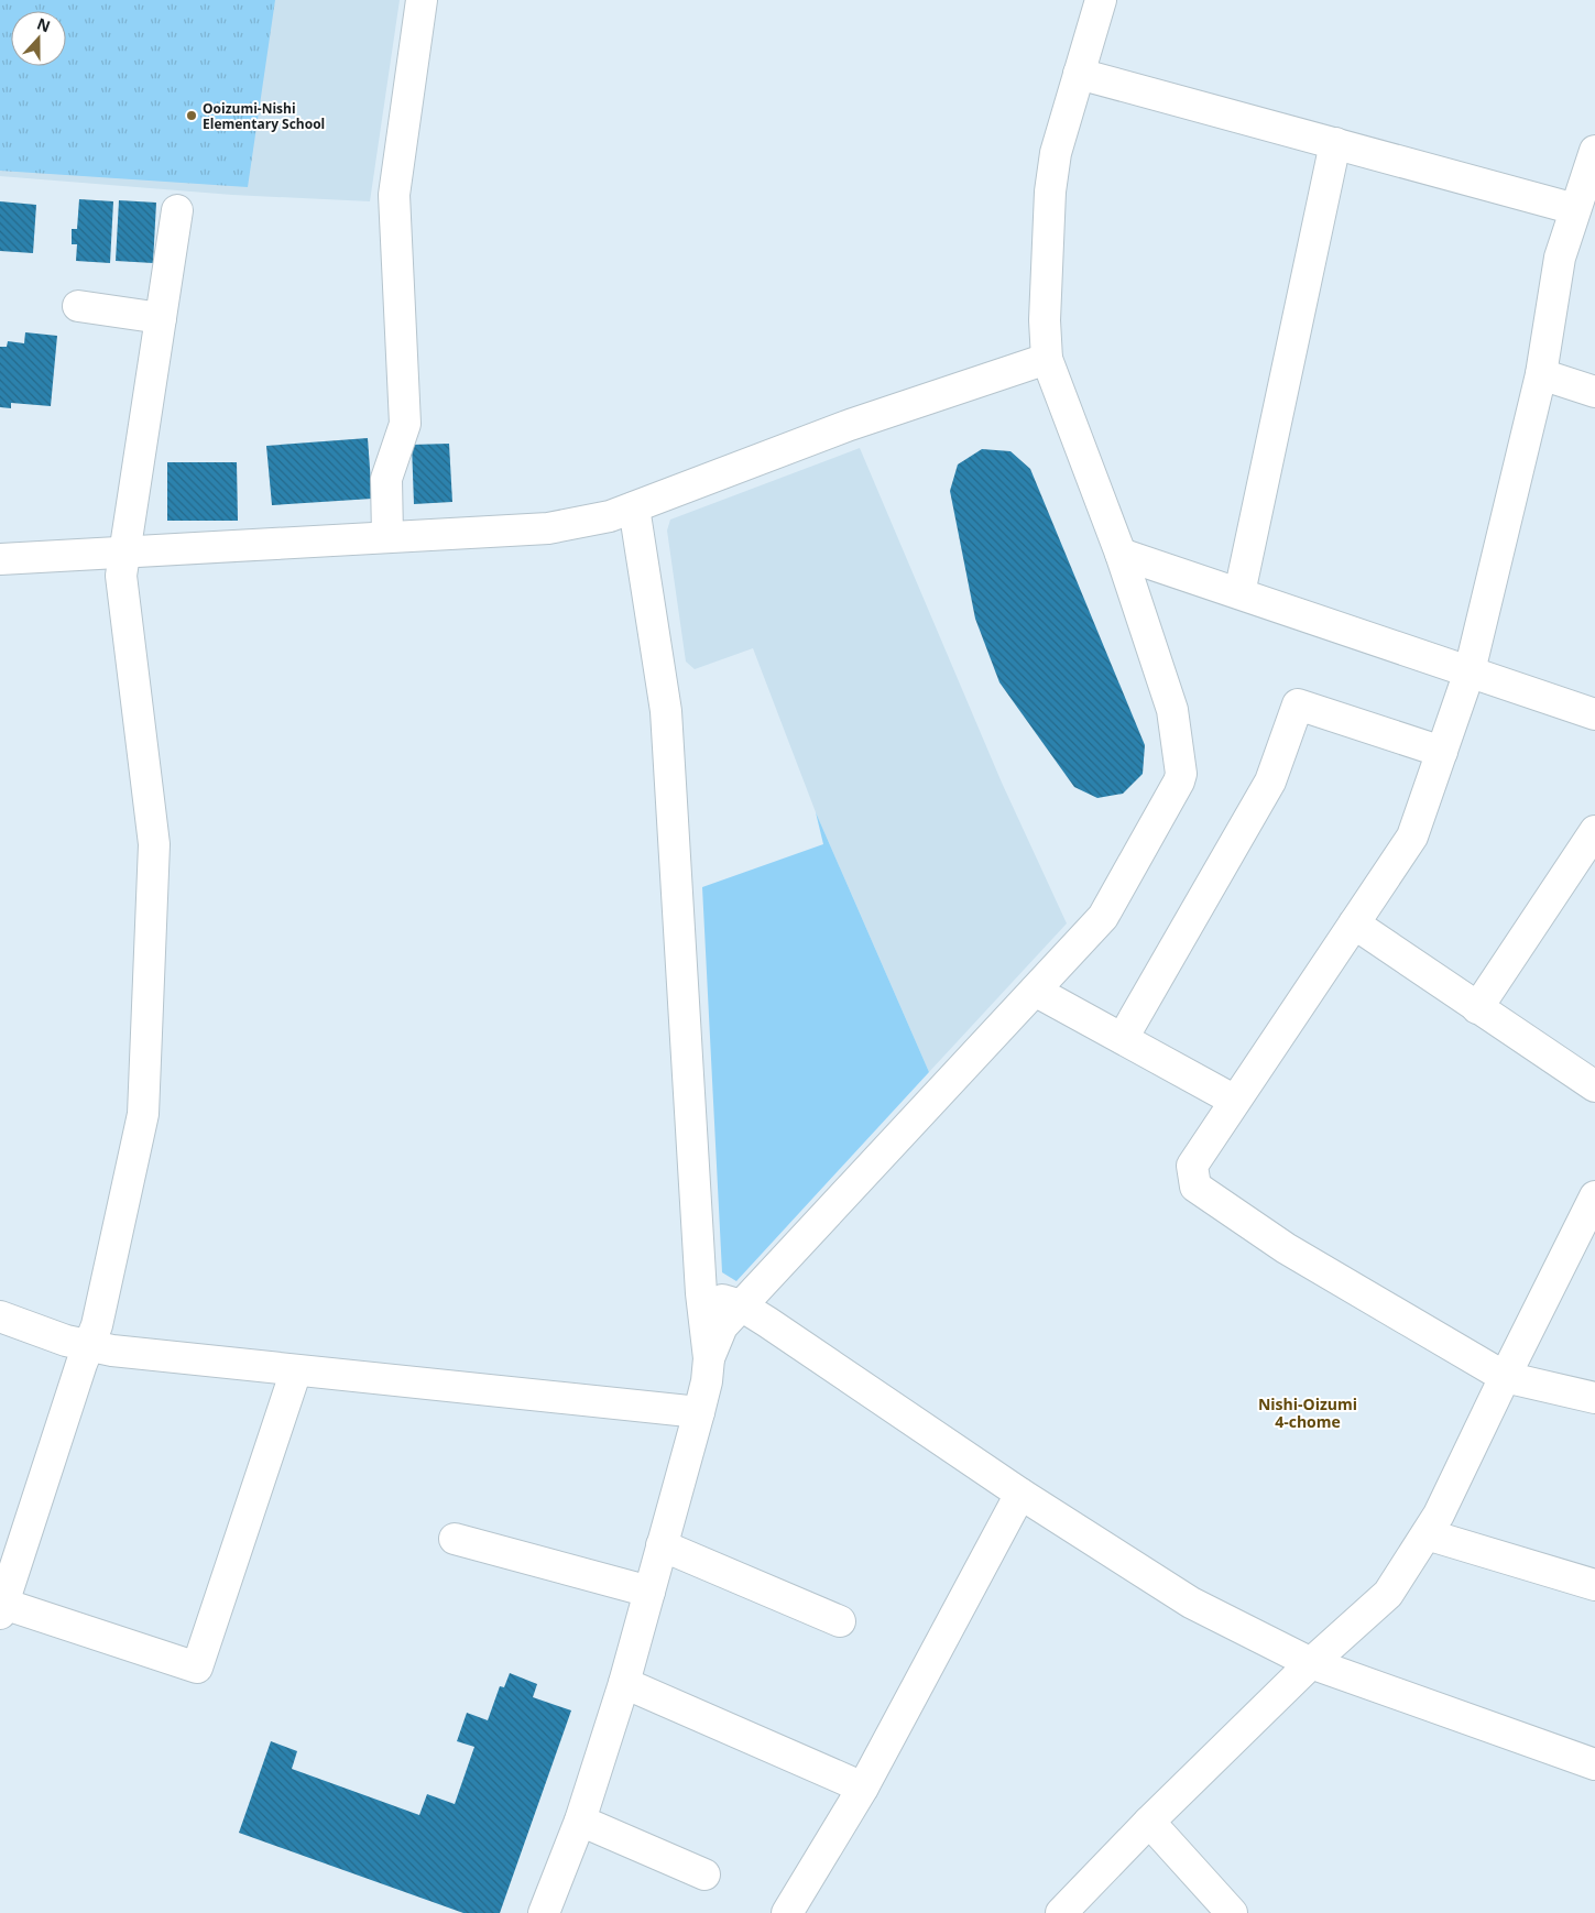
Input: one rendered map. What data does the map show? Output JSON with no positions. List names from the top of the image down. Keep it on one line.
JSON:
{"districts":["Nishi-Oizumi 4-chome"],"places":["Ooizumi-Nishi Elementary School"],"north":"top"}
